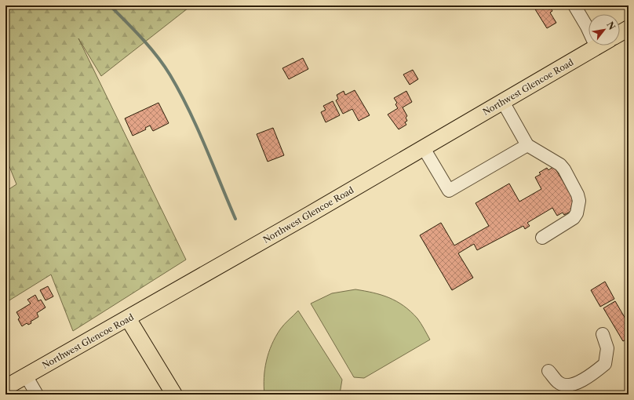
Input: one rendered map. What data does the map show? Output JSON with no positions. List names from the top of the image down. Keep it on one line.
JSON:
{"streets":{"main road":["Northwest Glencoe Road"]},"north":"top right"}
